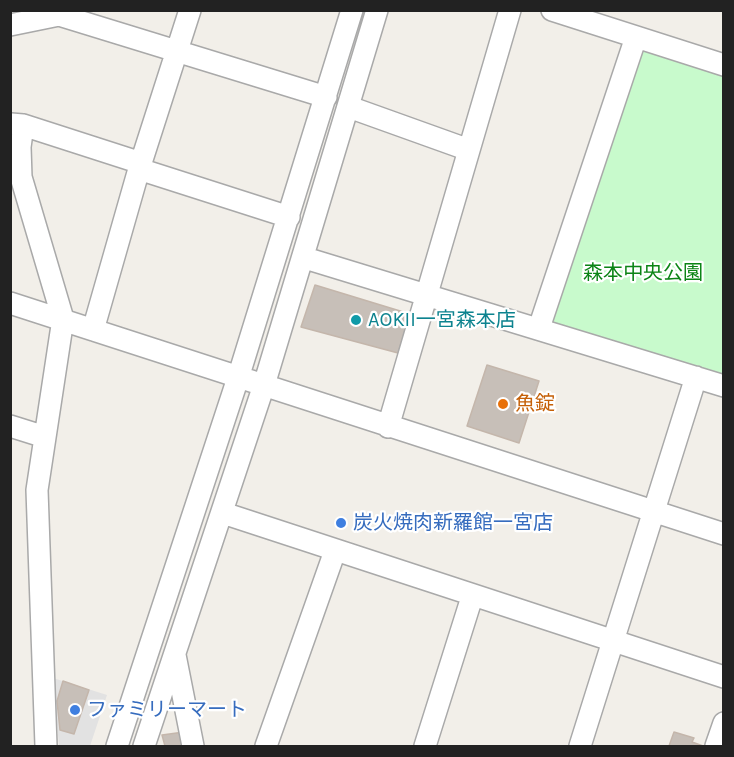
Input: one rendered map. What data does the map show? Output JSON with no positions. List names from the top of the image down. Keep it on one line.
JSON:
{"parks":["森本中央公園"],"places":["AOKII一宮森本店","魚錠","炭火焼肉新羅館一宮店","ファミリーマート"]}
